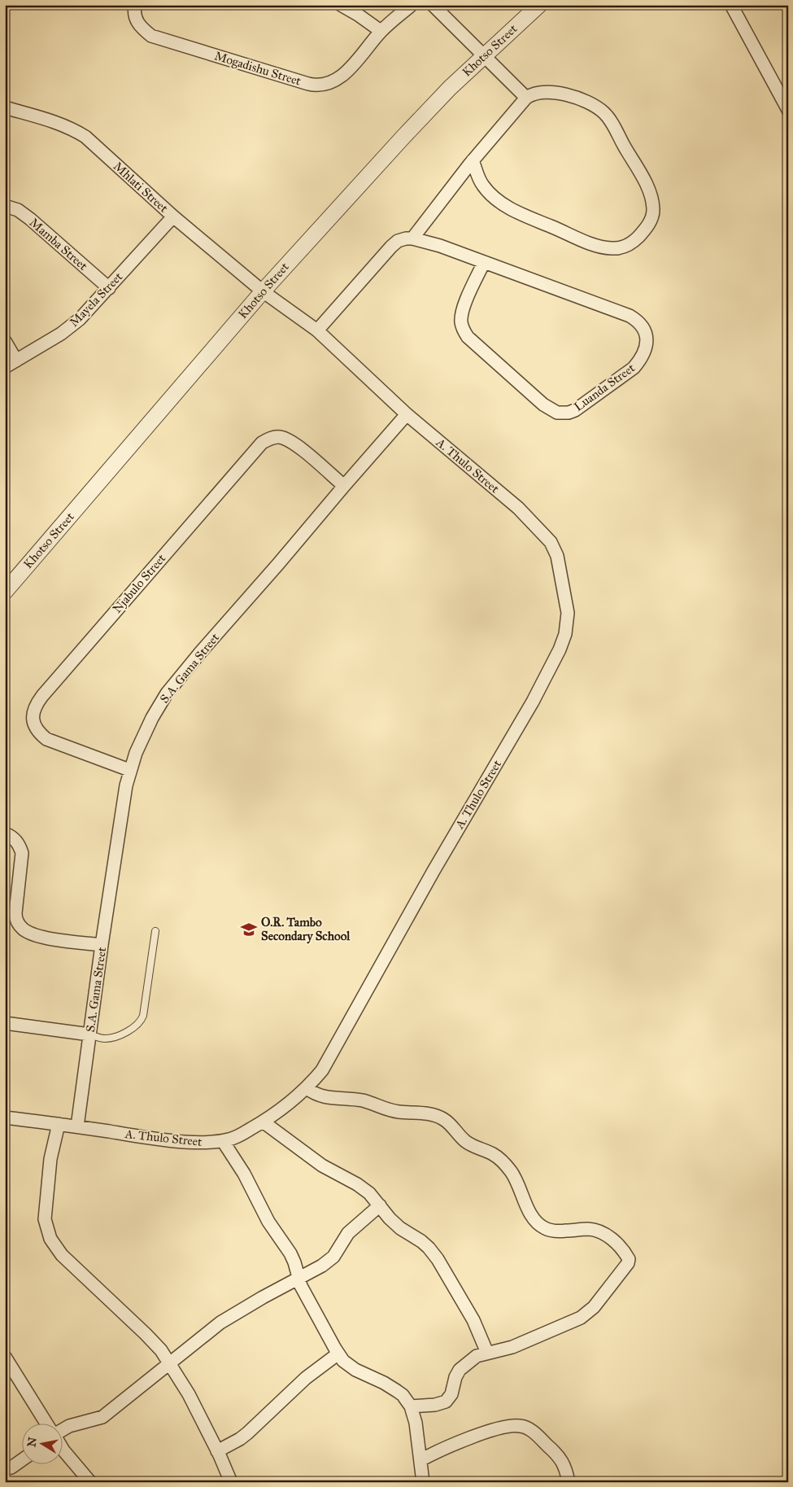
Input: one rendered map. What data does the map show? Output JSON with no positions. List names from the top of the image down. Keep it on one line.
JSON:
{"streets":{"street":["Khotso Street","Mogadishu Street","Mhlati Street","Mamba Street","Mayela Street","Luanda Street","A. Thulo Street","Njabulo Street","S.A. Gama Street"]},"crossings":[["Khotso Street","Mhlati Street"],["Khotso Street","A. Thulo Street"],["Mhlati Street","Mayela Street"],["Mhlati Street","A. Thulo Street"],["Mamba Street","Mayela Street"],["A. Thulo Street","S.A. Gama Street"],["Njabulo Street","S.A. Gama Street"]],"places":{"school or university":["O.R. Tambo Secondary School"]},"north":"left"}
